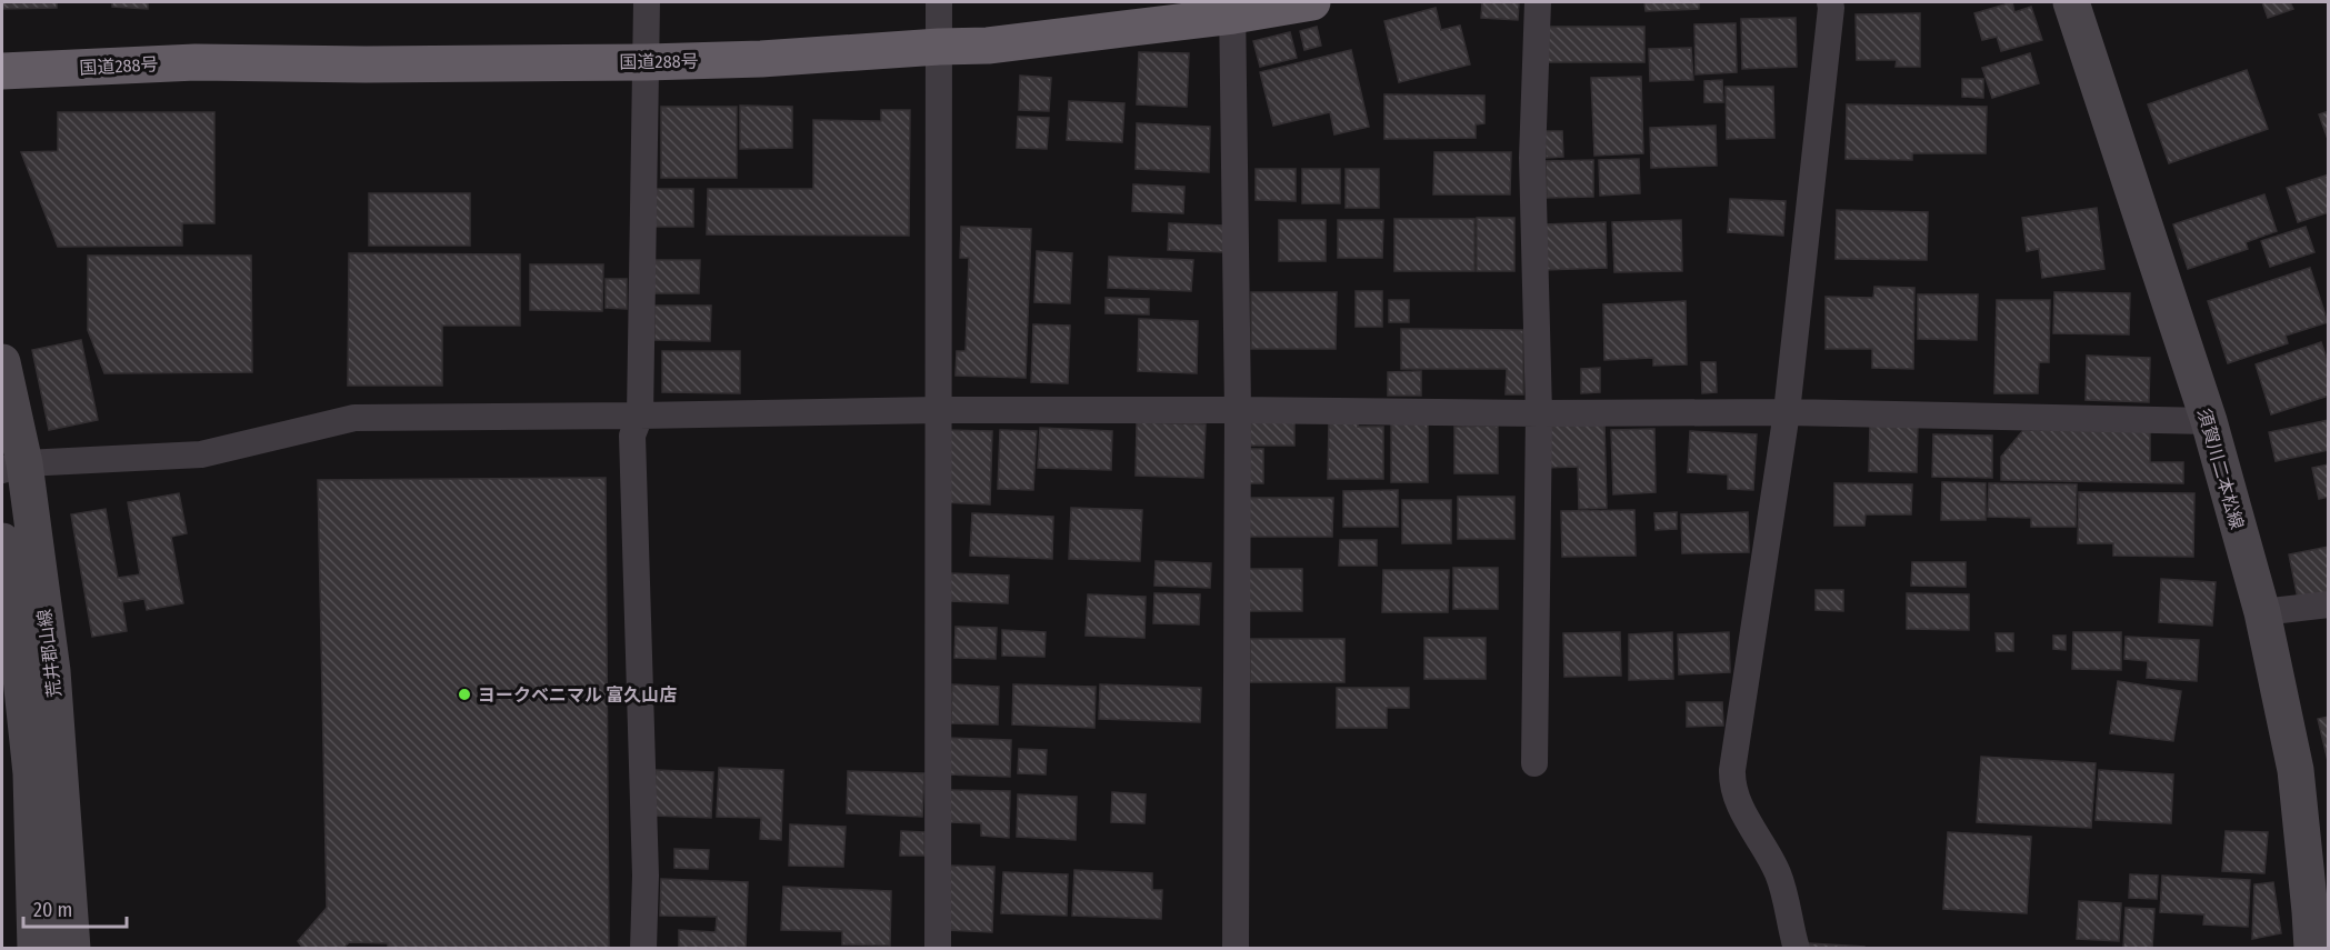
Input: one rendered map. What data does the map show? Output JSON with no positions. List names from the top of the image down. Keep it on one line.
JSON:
{"streets":{"highway":["国道288号"],"main road":["須賀川二本松線","荒井郡山線"]},"places":["ヨークベニマル 富久山店"],"scale_bar":"20 m"}
